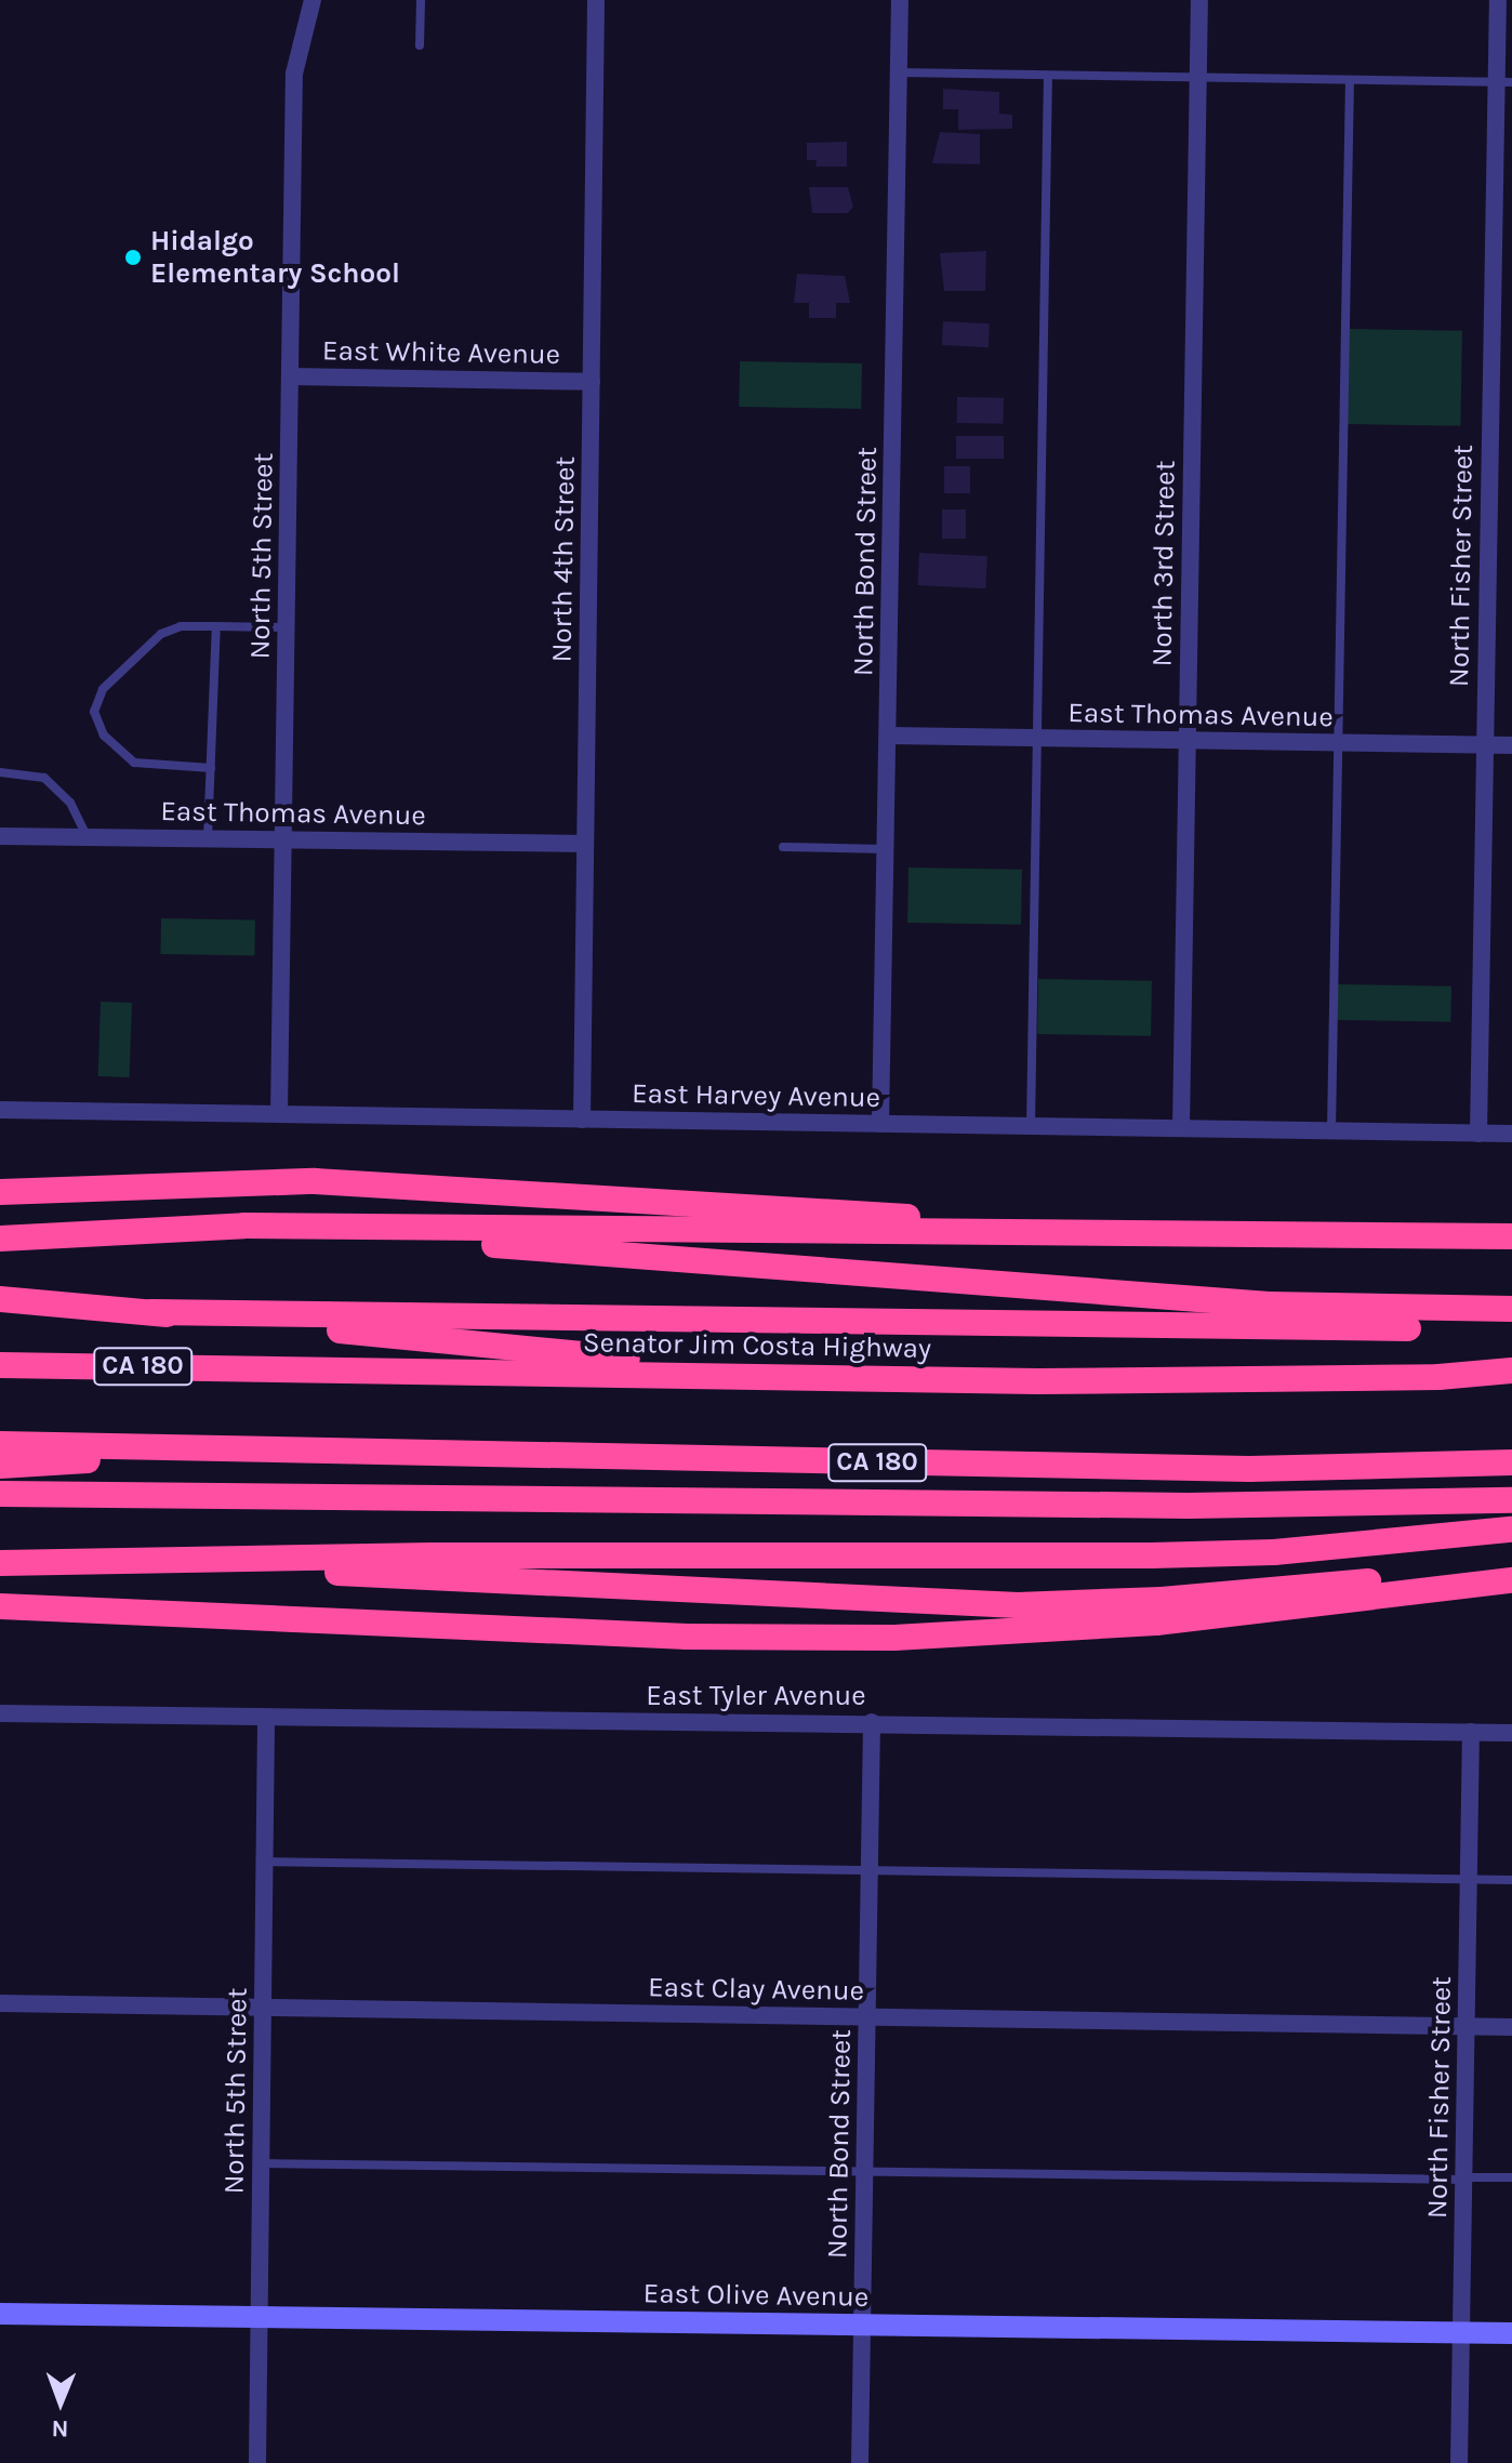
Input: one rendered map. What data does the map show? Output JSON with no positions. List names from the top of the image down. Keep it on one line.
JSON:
{"streets":{"highway":["Senator Jim Costa Highway","CA 180"],"main road":["East Olive Avenue"],"street":["East White Avenue","North 5th Street","North 4th Street","North Bond Street","North 3rd Street","North Fisher Street","East Thomas Avenue","East Harvey Avenue","East Tyler Avenue","East Clay Avenue"]},"crossings":[["East White Avenue","North 5th Street"],["East White Avenue","North 4th Street"],["North 5th Street","East Thomas Avenue"],["North 5th Street","East Harvey Avenue"],["North 5th Street","East Tyler Avenue"],["North 5th Street","East Clay Avenue"],["North 5th Street","East Olive Avenue"],["North 4th Street","East Thomas Avenue"],["North 4th Street","East Harvey Avenue"],["North Bond Street","East Thomas Avenue"],["North Bond Street","East Harvey Avenue"],["North Bond Street","East Tyler Avenue"],["North Bond Street","East Clay Avenue"],["North Bond Street","East Olive Avenue"],["North 3rd Street","East Thomas Avenue"],["North 3rd Street","East Harvey Avenue"],["North Fisher Street","East Thomas Avenue"],["North Fisher Street","East Harvey Avenue"],["North Fisher Street","East Tyler Avenue"],["North Fisher Street","East Clay Avenue"],["North Fisher Street","East Olive Avenue"]],"places":["Hidalgo Elementary School"],"north":"bottom"}
